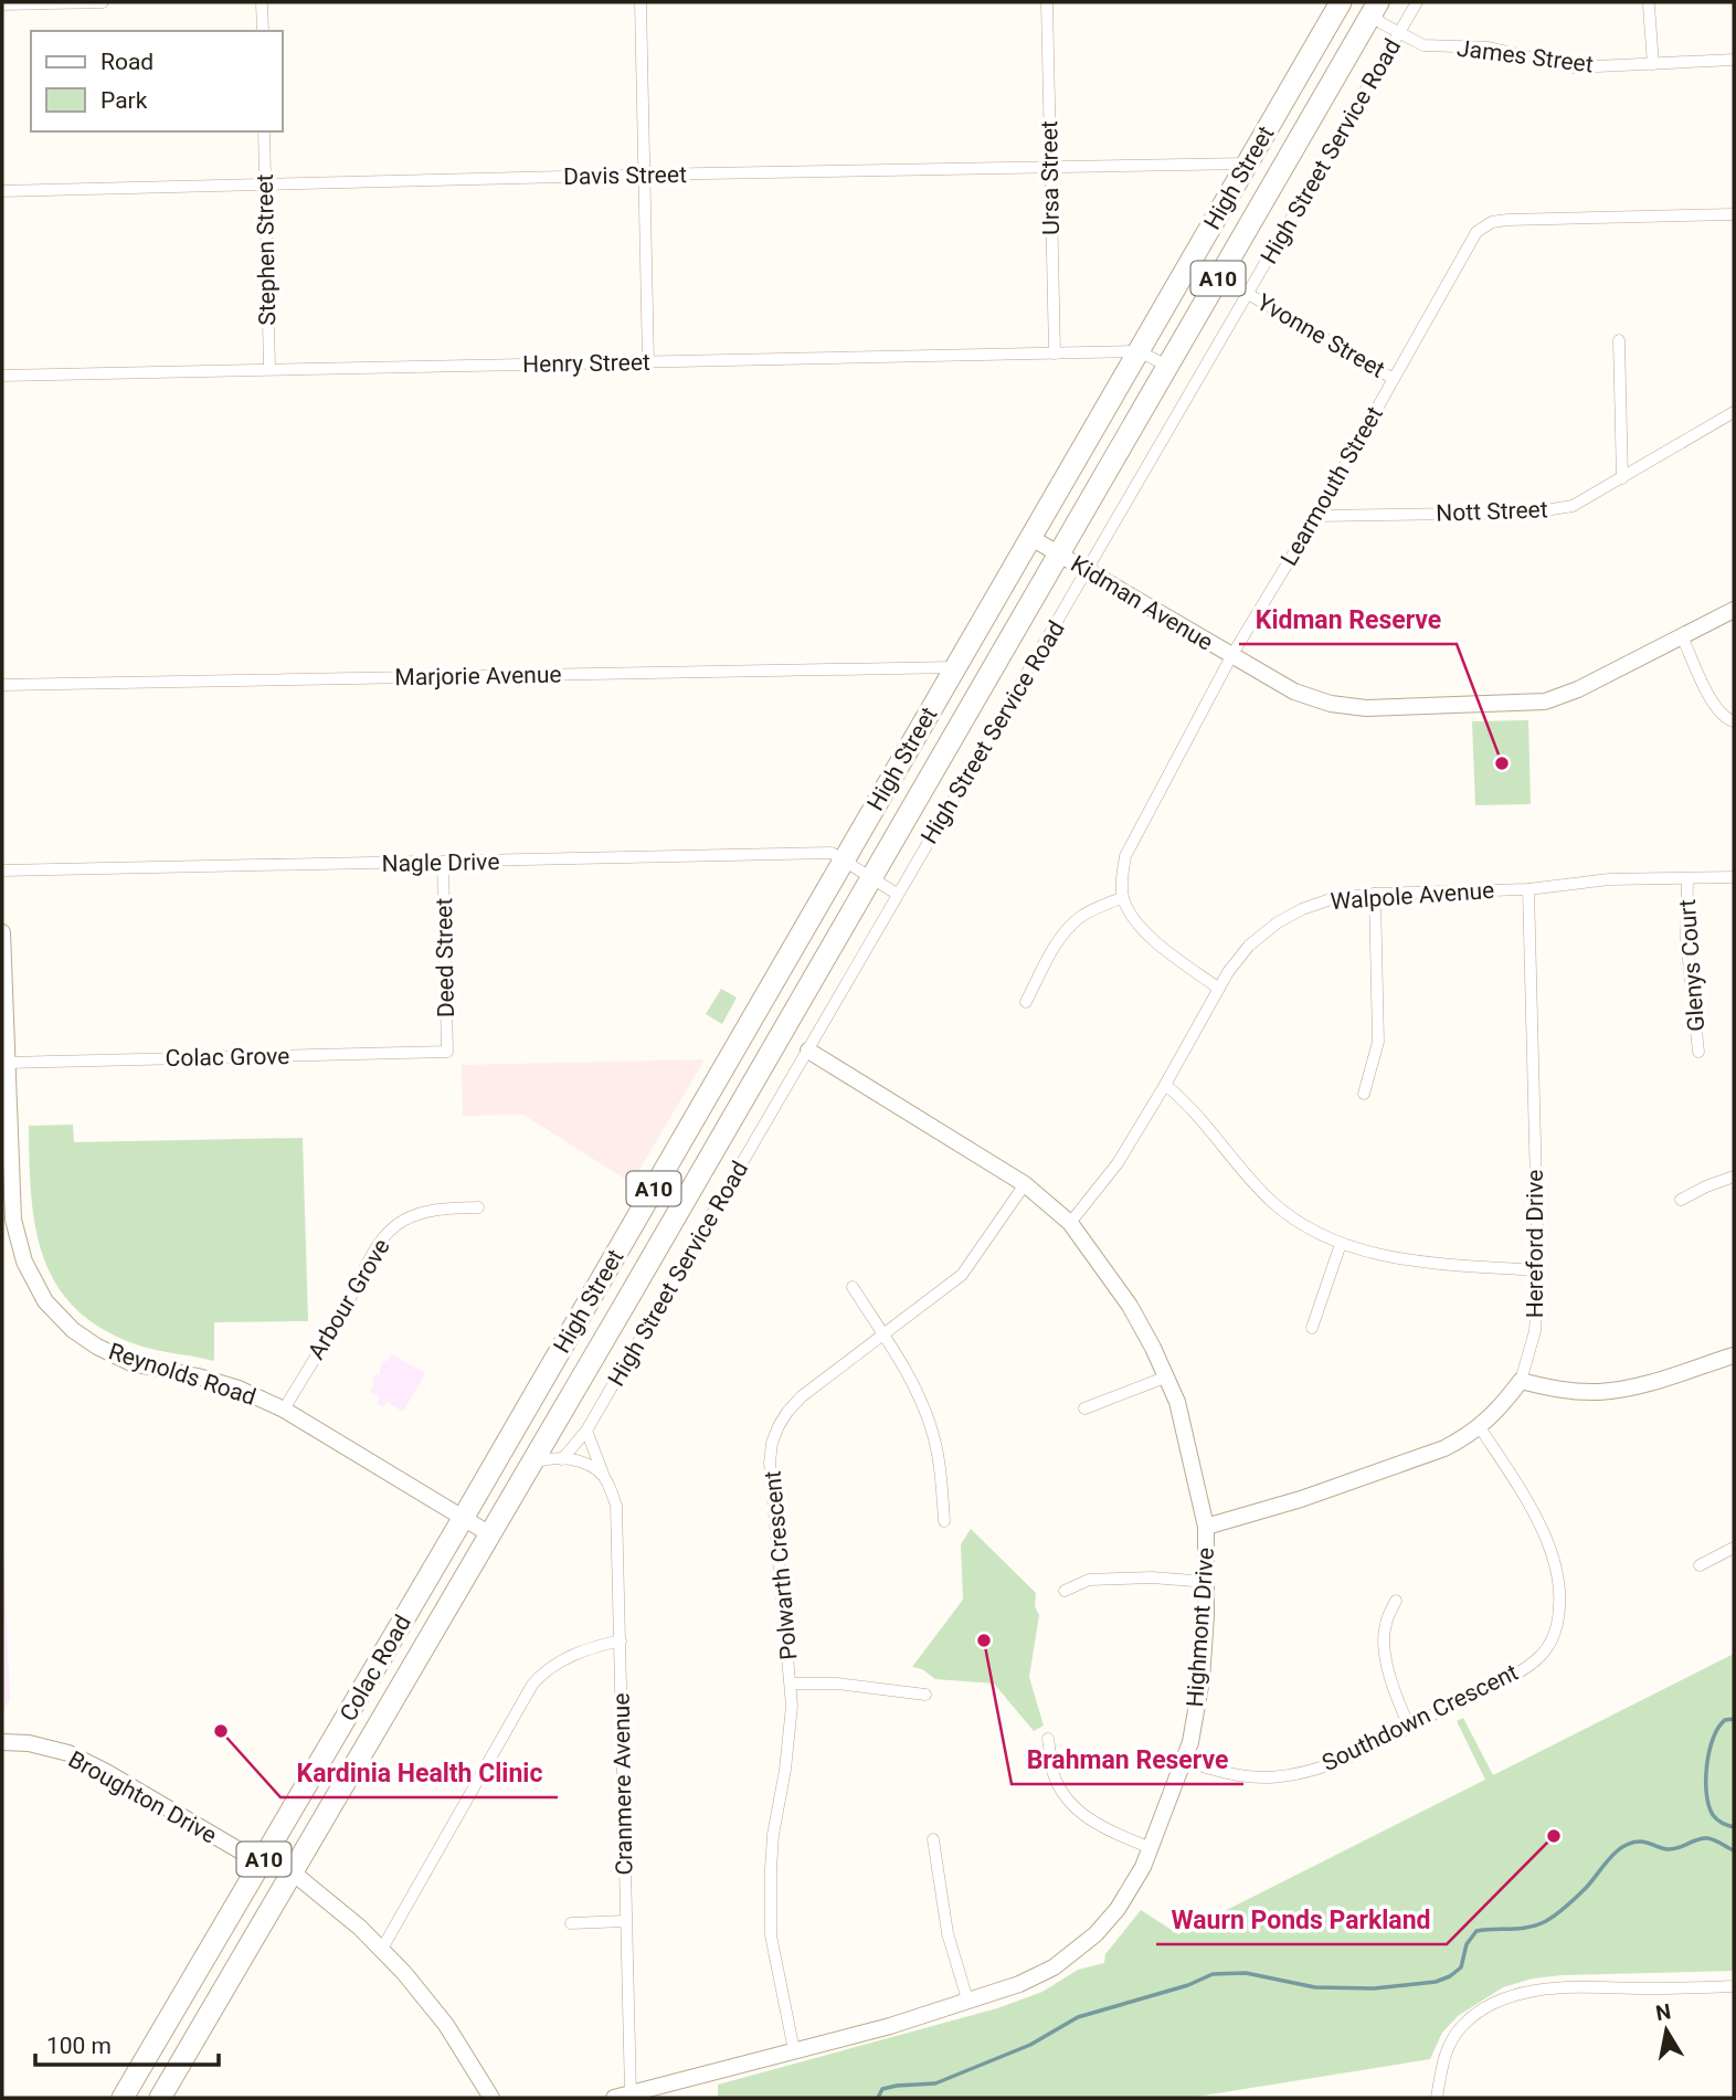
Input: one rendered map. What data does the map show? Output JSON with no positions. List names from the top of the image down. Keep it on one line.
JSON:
{"streets":{"highway":["High Street","A10","Colac Road"],"street":["James Street","High Street Service Road","Davis Street","Ursa Street","Stephen Street","Yvonne Street","Henry Street","Learmouth Street","Nott Street","Kidman Avenue","Marjorie Avenue","Nagle Drive","Walpole Avenue","Deed Street","Glenys Court","Colac Grove","Hereford Drive","Arbour Grove","Reynolds Road","Polwarth Crescent","Highmont Drive","Southdown Crescent","Cranmere Avenue","Broughton Drive"]},"crossings":[["James Street","High Street Service Road"],["James Street","High Street"],["High Street Service Road","Yvonne Street"],["High Street Service Road","Kidman Avenue"],["High Street Service Road","Highmont Drive"],["High Street Service Road","Cranmere Avenue"],["Davis Street","Ursa Street"],["Davis Street","High Street"],["Davis Street","Stephen Street"],["Ursa Street","Henry Street"],["High Street","Henry Street"],["High Street","Kidman Avenue"],["High Street","Marjorie Avenue"],["High Street","Nagle Drive"],["High Street","Reynolds Road"],["High Street","Colac Road"],["Stephen Street","Henry Street"],["Yvonne Street","Learmouth Street"],["Learmouth Street","Nott Street"],["Learmouth Street","Kidman Avenue"],["Nagle Drive","Deed Street"],["Walpole Avenue","Glenys Court"],["Walpole Avenue","Hereford Drive"],["Walpole Avenue","Highmont Drive"],["Deed Street","Colac Grove"],["Colac Grove","Reynolds Road"],["Hereford Drive","Highmont Drive"],["Hereford Drive","Southdown Crescent"],["Arbour Grove","Reynolds Road"],["Reynolds Road","Colac Road"],["Polwarth Crescent","Highmont Drive"],["Highmont Drive","Southdown Crescent"],["Highmont Drive","Cranmere Avenue"],["Colac Road","Broughton Drive"]],"places":["Kidman Reserve","Brahman Reserve","Kardinia Health Clinic","Waurn Ponds Parkland"],"legend":["Road","Park"],"scale_bar":"100 m","north":"top"}
